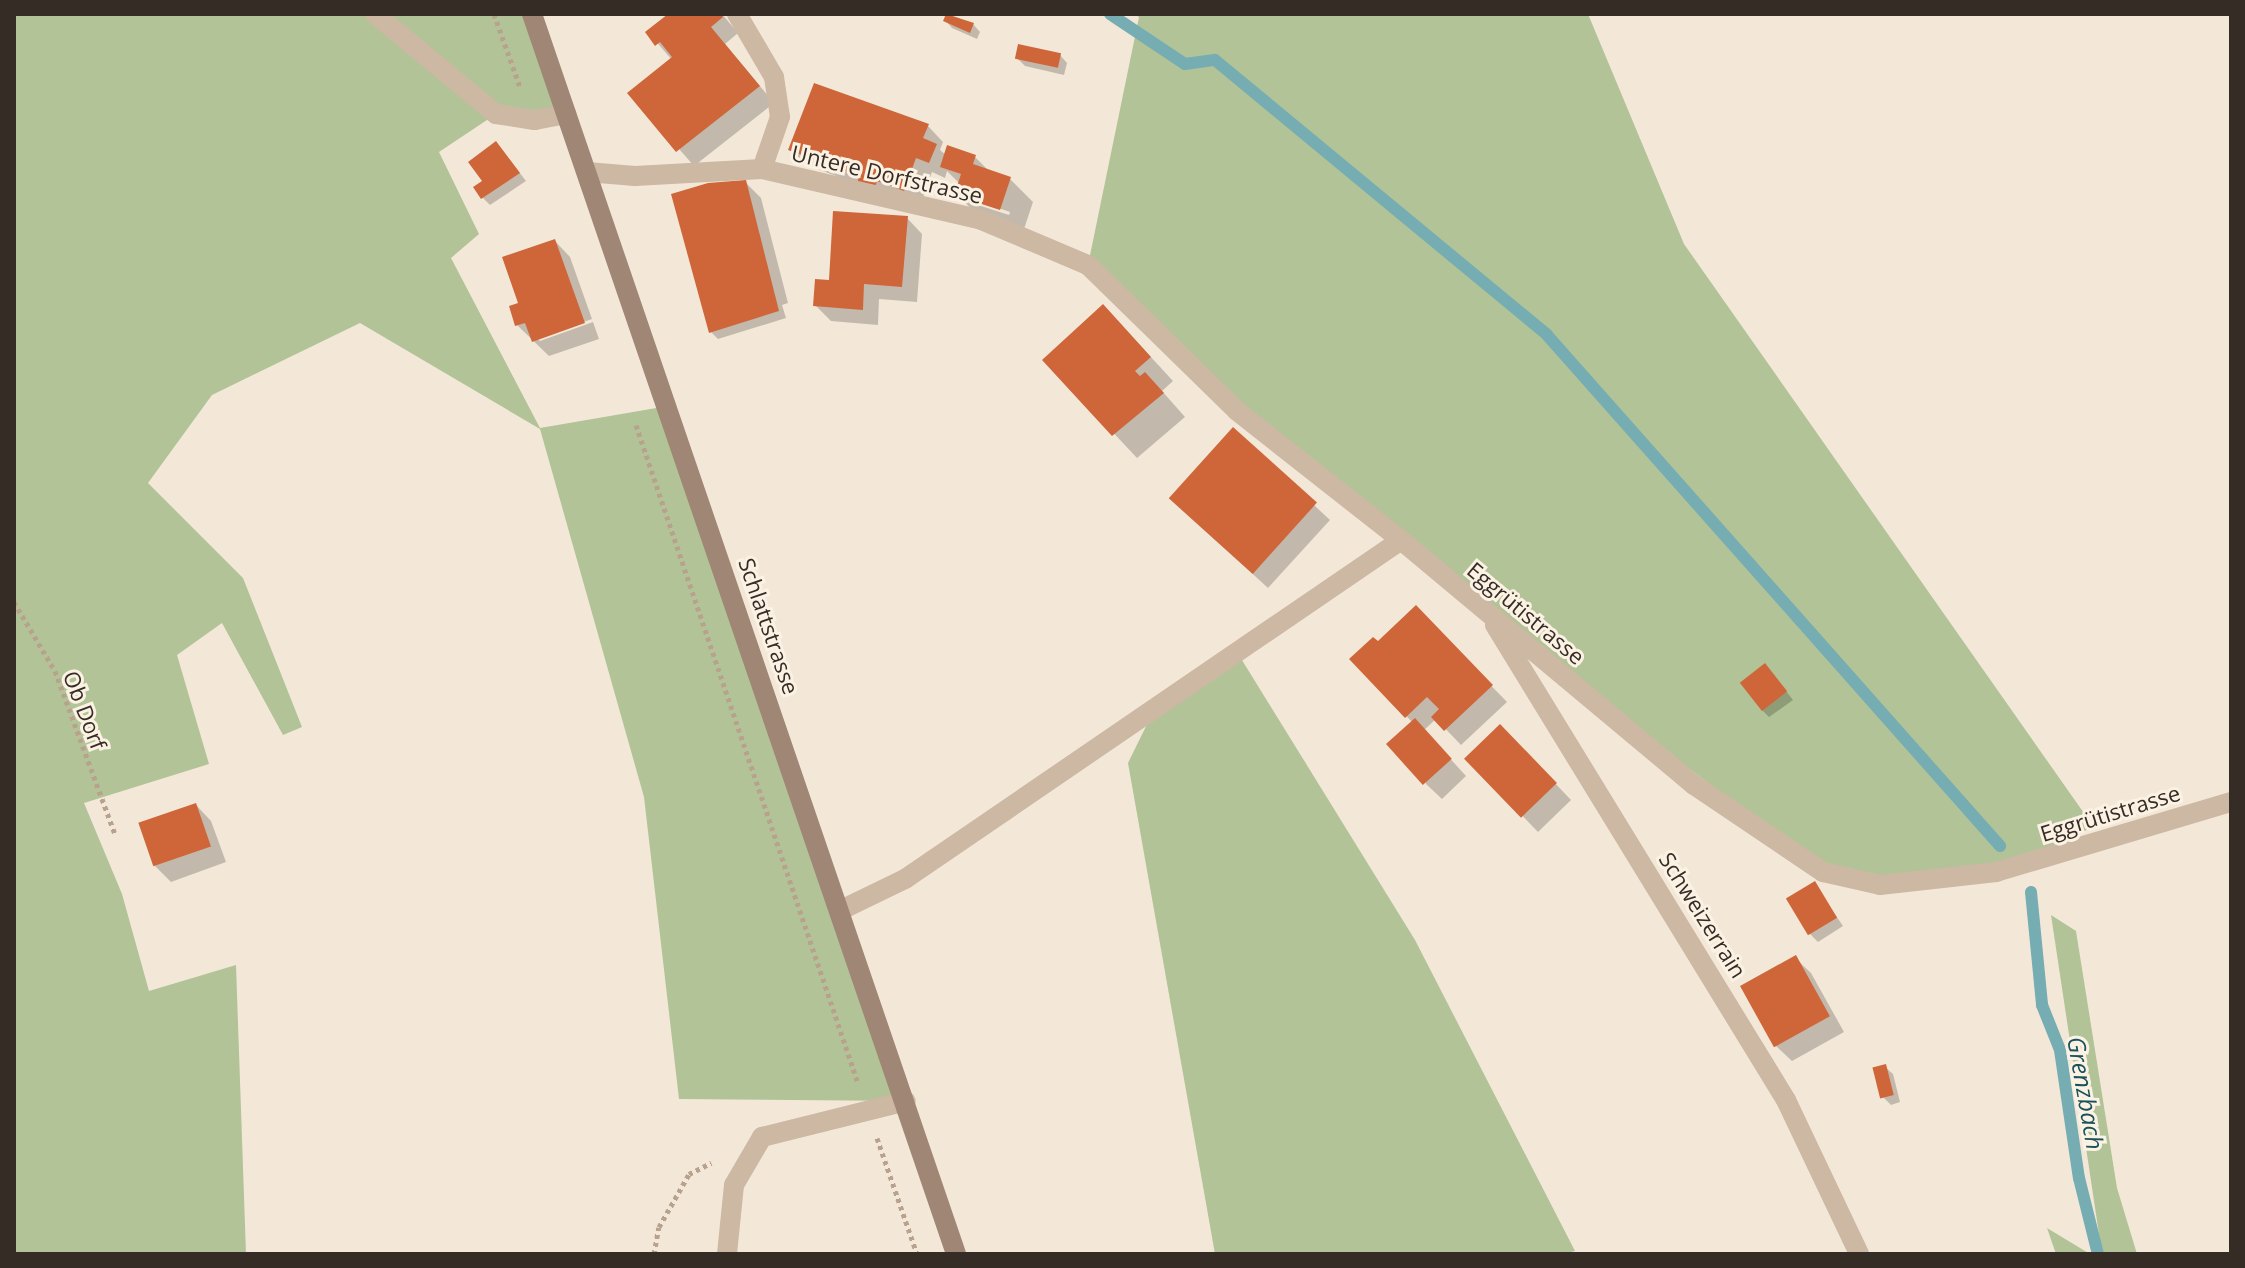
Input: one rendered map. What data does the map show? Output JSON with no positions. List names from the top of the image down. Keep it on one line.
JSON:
{"streets":{"street":["Untere Dorfstrasse","Eggrütistrasse","Schlattstrasse","Schweizerrain"],"path":["Ob Dorf"]},"crossings":[["Untere Dorfstrasse","Eggrütistrasse"],["Untere Dorfstrasse","Schlattstrasse"],["Eggrütistrasse","Schweizerrain"]],"water":["Grenzbach"]}
